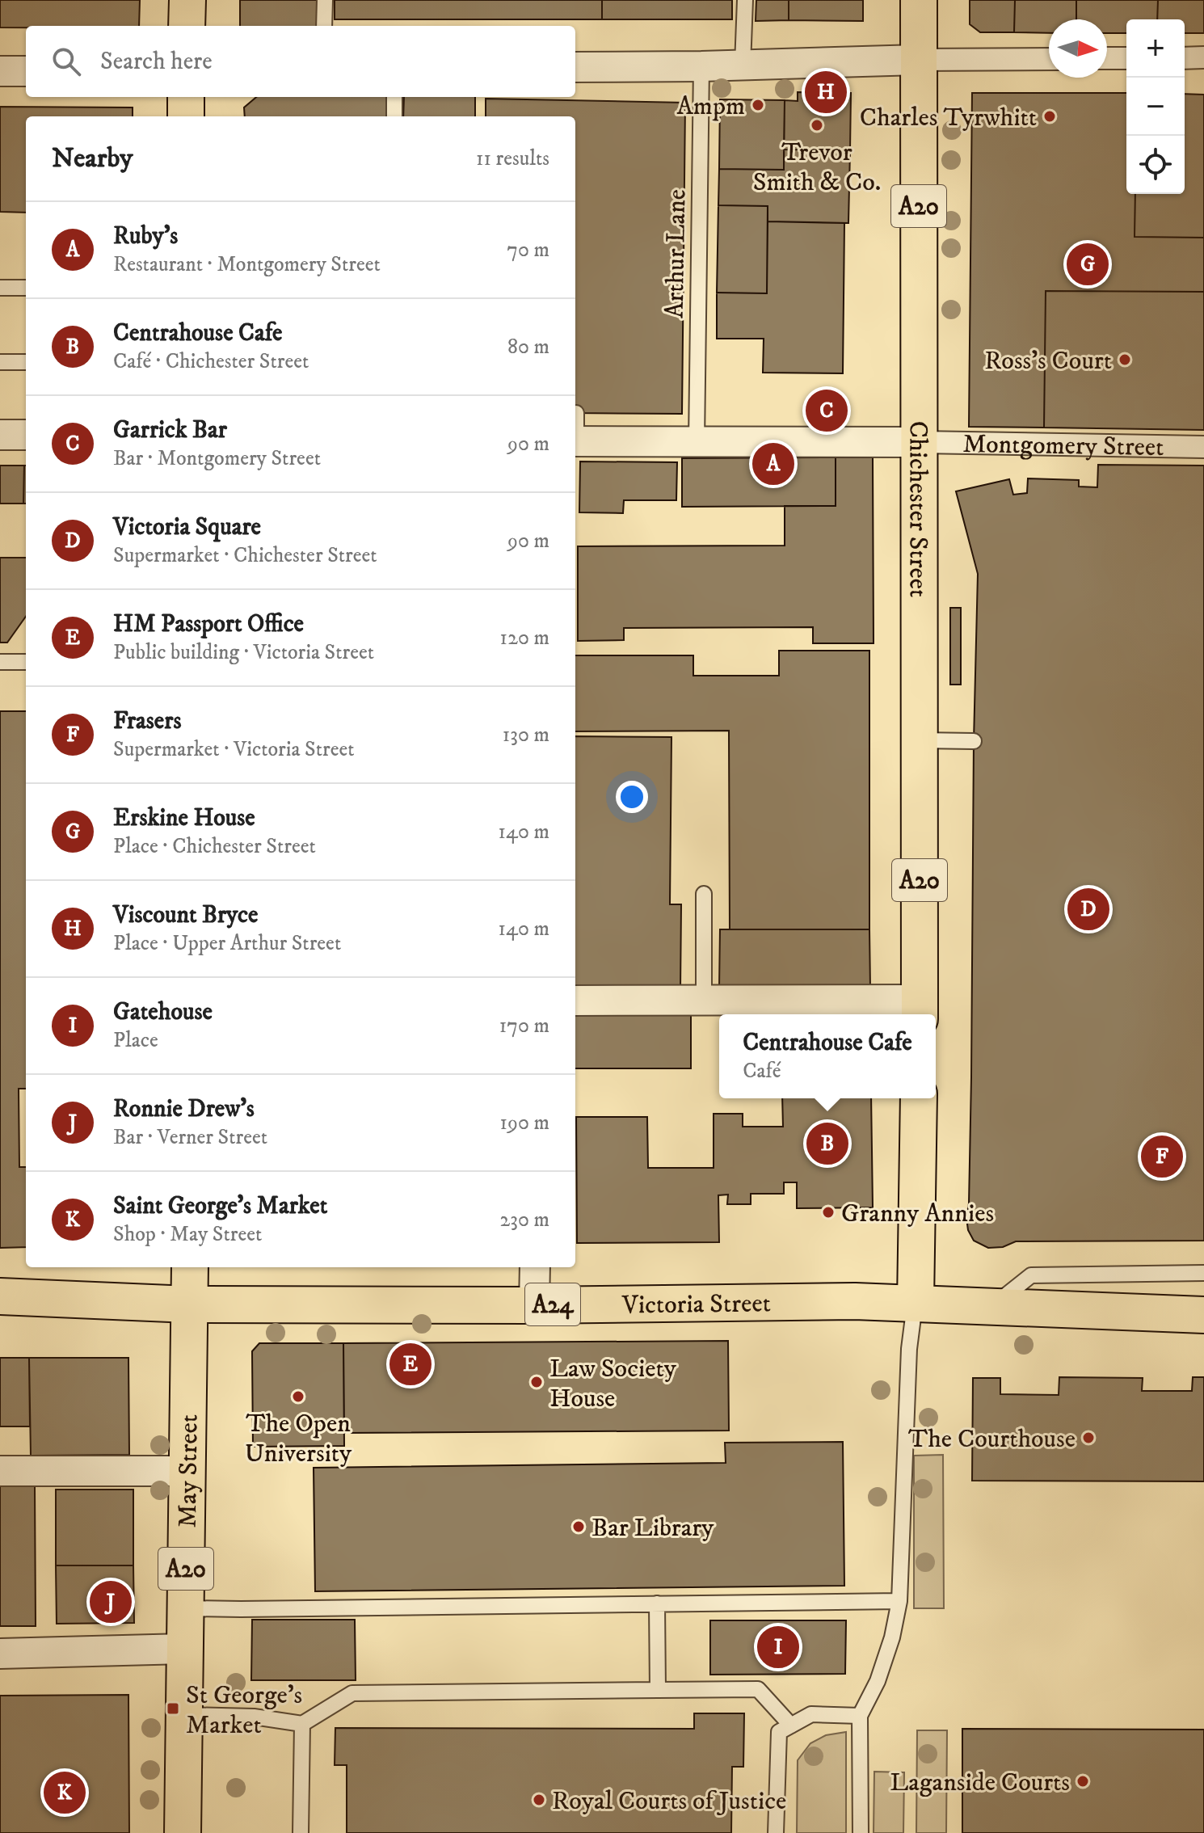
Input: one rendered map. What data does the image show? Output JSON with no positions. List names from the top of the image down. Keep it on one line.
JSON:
{"streets":{"main road":["A20","Chichester Street","Victoria Street","A24","May Street"],"street":["Montgomery Street"],"lane":["Arthur Lane"]},"crossings":[["Arthur Lane","Montgomery Street"],["Montgomery Street","Chichester Street"],["Victoria Street","A24"],["Victoria Street","May Street"],["A24","May Street"]],"places":{"other":["Ampm","Charles Tyrwhitt","Trevor Smith & Co.","Ross's Court","Granny Annies","Law Society House","The Open University","The Courthouse","Bar Library","Laganside Courts","Royal Courts of Justice"],"transit":["St George's Market"]},"north":"right","page":{"map_buttons":["+","−"],"search":"Search here","pins":["H","G","C","A","D","B","F","E","J","I","K"],"heading":["Nearby","11 results"],"list":[{"mark":"A","name":"Ruby's","note":"Restaurant · Montgomery Street","value":"70 m"},{"mark":"B","name":"Centrahouse Cafe","note":"Café · Chichester Street","value":"80 m"},{"mark":"C","name":"Garrick Bar","note":"Bar · Montgomery Street","value":"90 m"},{"mark":"D","name":"Victoria Square","note":"Supermarket · Chichester Street","value":"90 m"},{"mark":"E","name":"HM Passport Office","note":"Public building · Victoria Street","value":"120 m"},{"mark":"F","name":"Frasers","note":"Supermarket · Victoria Street","value":"130 m"},{"mark":"G","name":"Erskine House","note":"Place · Chichester Street","value":"140 m"},{"mark":"H","name":"Viscount Bryce","note":"Place · Upper Arthur Street","value":"140 m"},{"mark":"I","name":"Gatehouse","note":"Place","value":"170 m"},{"mark":"J","name":"Ronnie Drew's","note":"Bar · Verner Street","value":"190 m"},{"mark":"K","name":"Saint George's Market","note":"Shop · May Street","value":"230 m"}],"popup":["Centrahouse Cafe","Café"]}}
